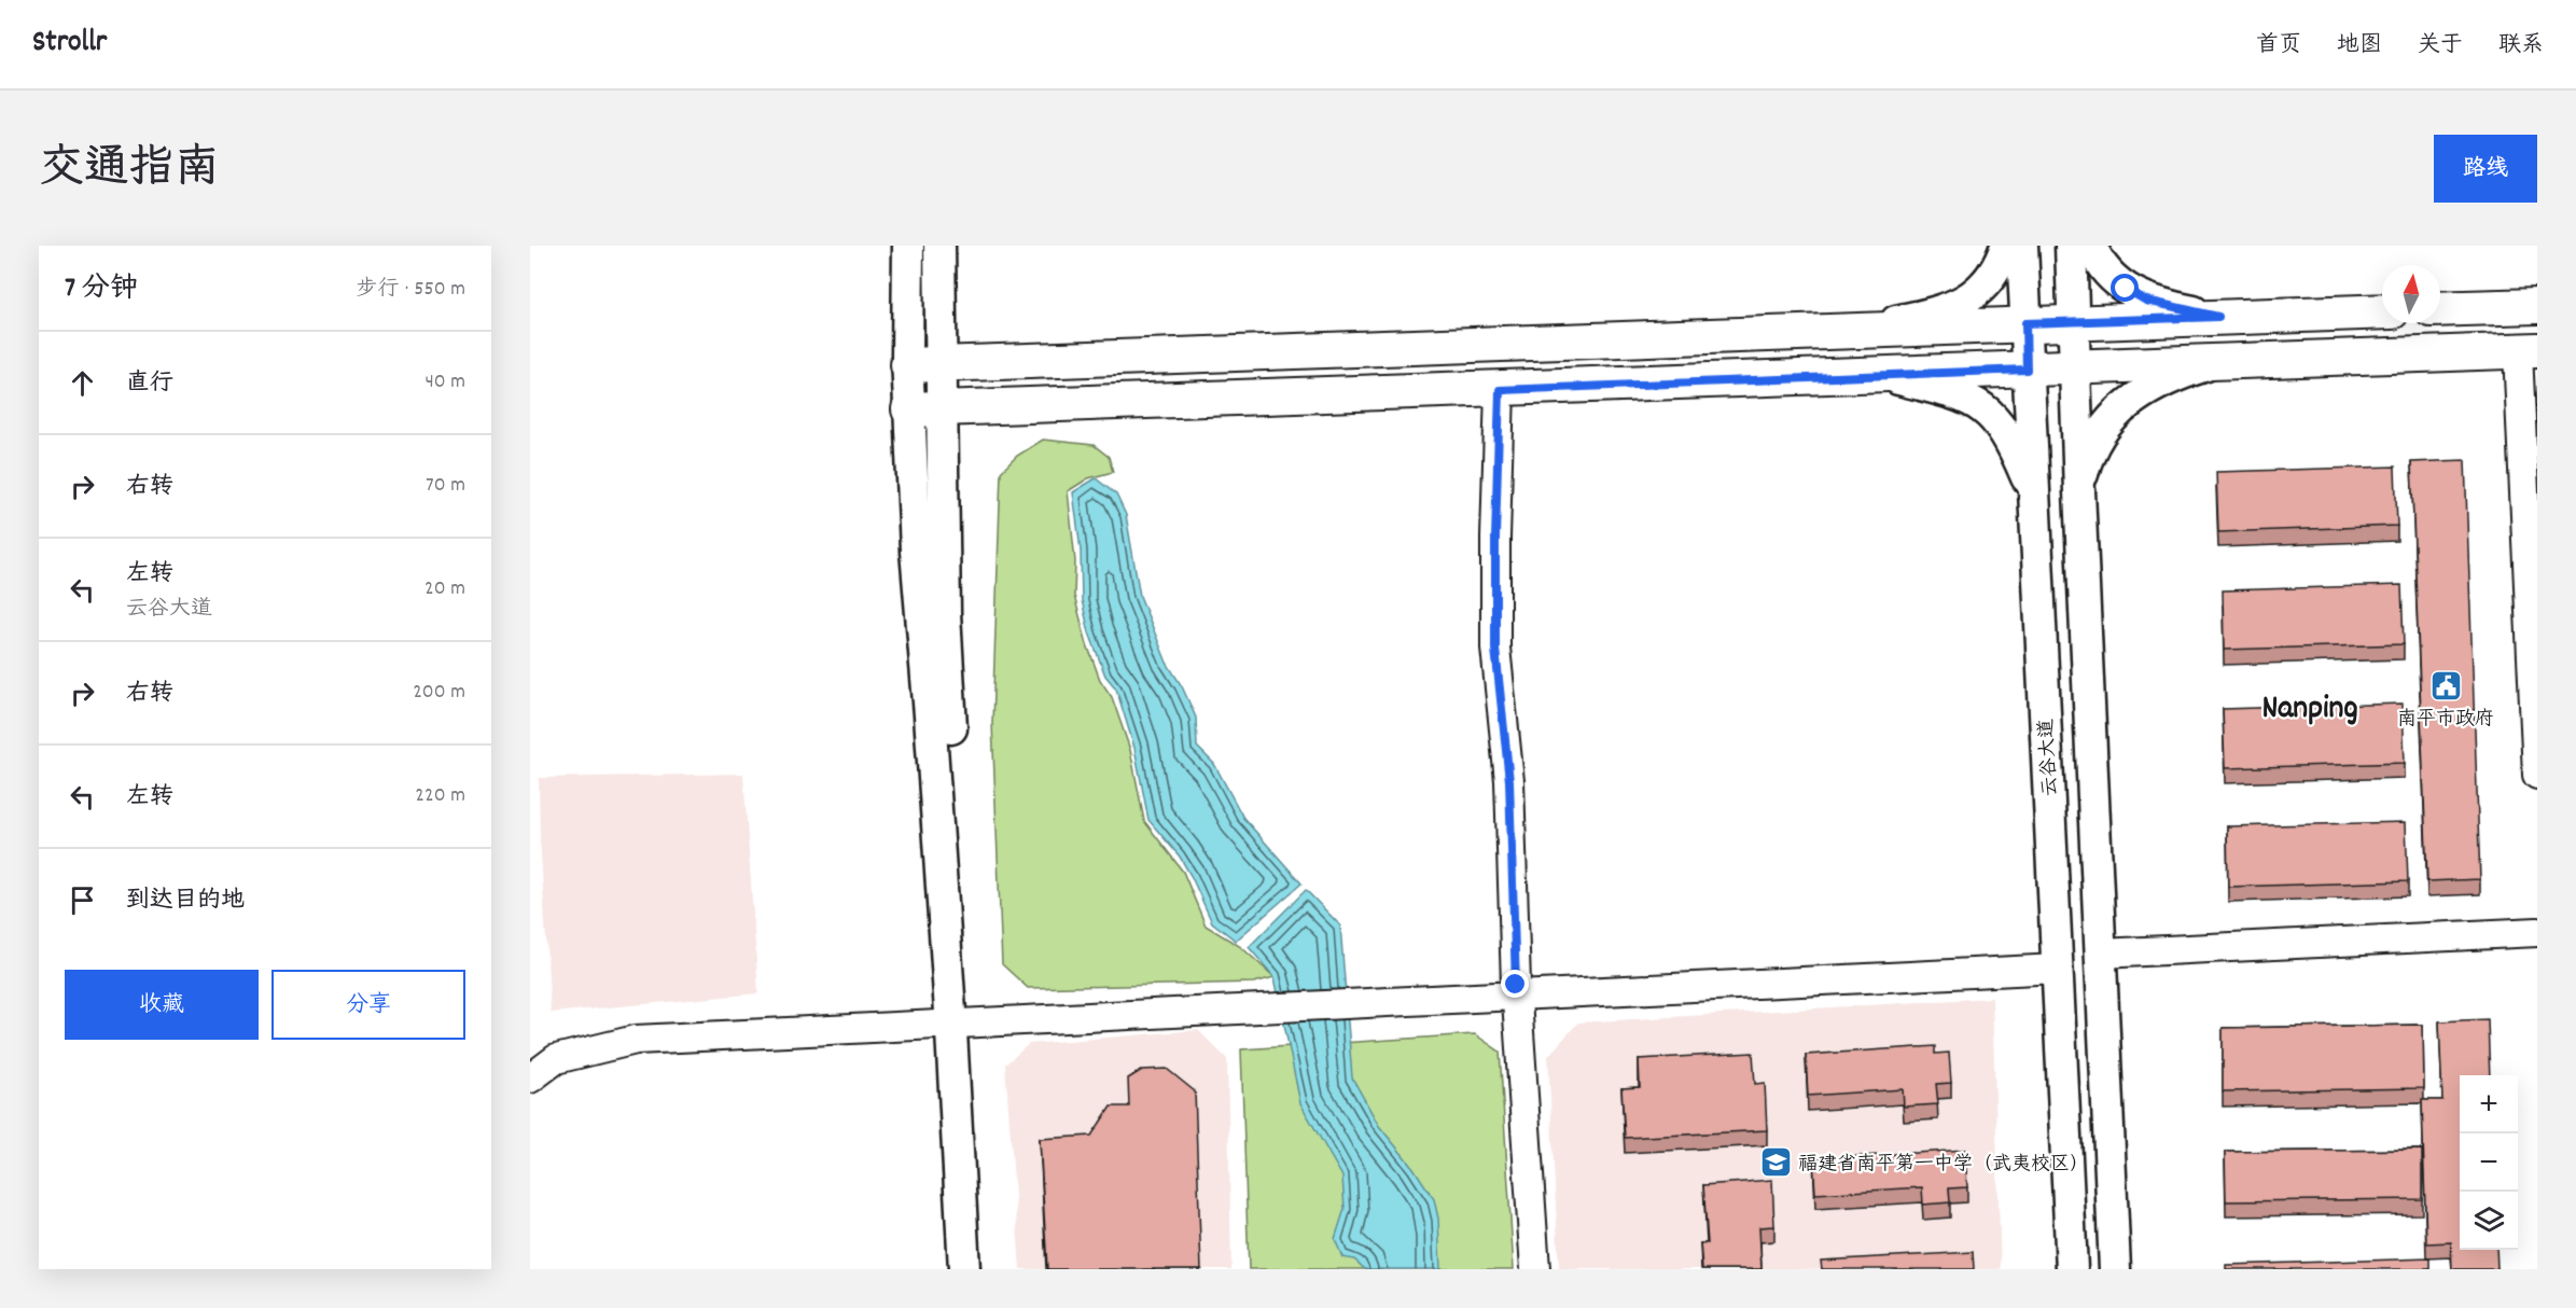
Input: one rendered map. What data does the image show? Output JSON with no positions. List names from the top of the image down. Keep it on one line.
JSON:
{"streets":{"main road":["云谷大道"]},"districts":["Nanping"],"places":{"public building":["南平市政府"],"school or university":["福建省南平第一中学（武夷校区）"]},"north":"top","page":{"header":"Strollr","nav":["首页","地图","关于","联系"],"title":"交通指南","buttons":["路线",["收藏","分享"]],"heading":["7 分钟","步行 · 550 m"],"list":[["直行","40 m"],["右转","70 m"],["左转","云谷大道","20 m"],["右转","200 m"],["左转","220 m"],"到达目的地"],"map_buttons":["+","−"]}}
